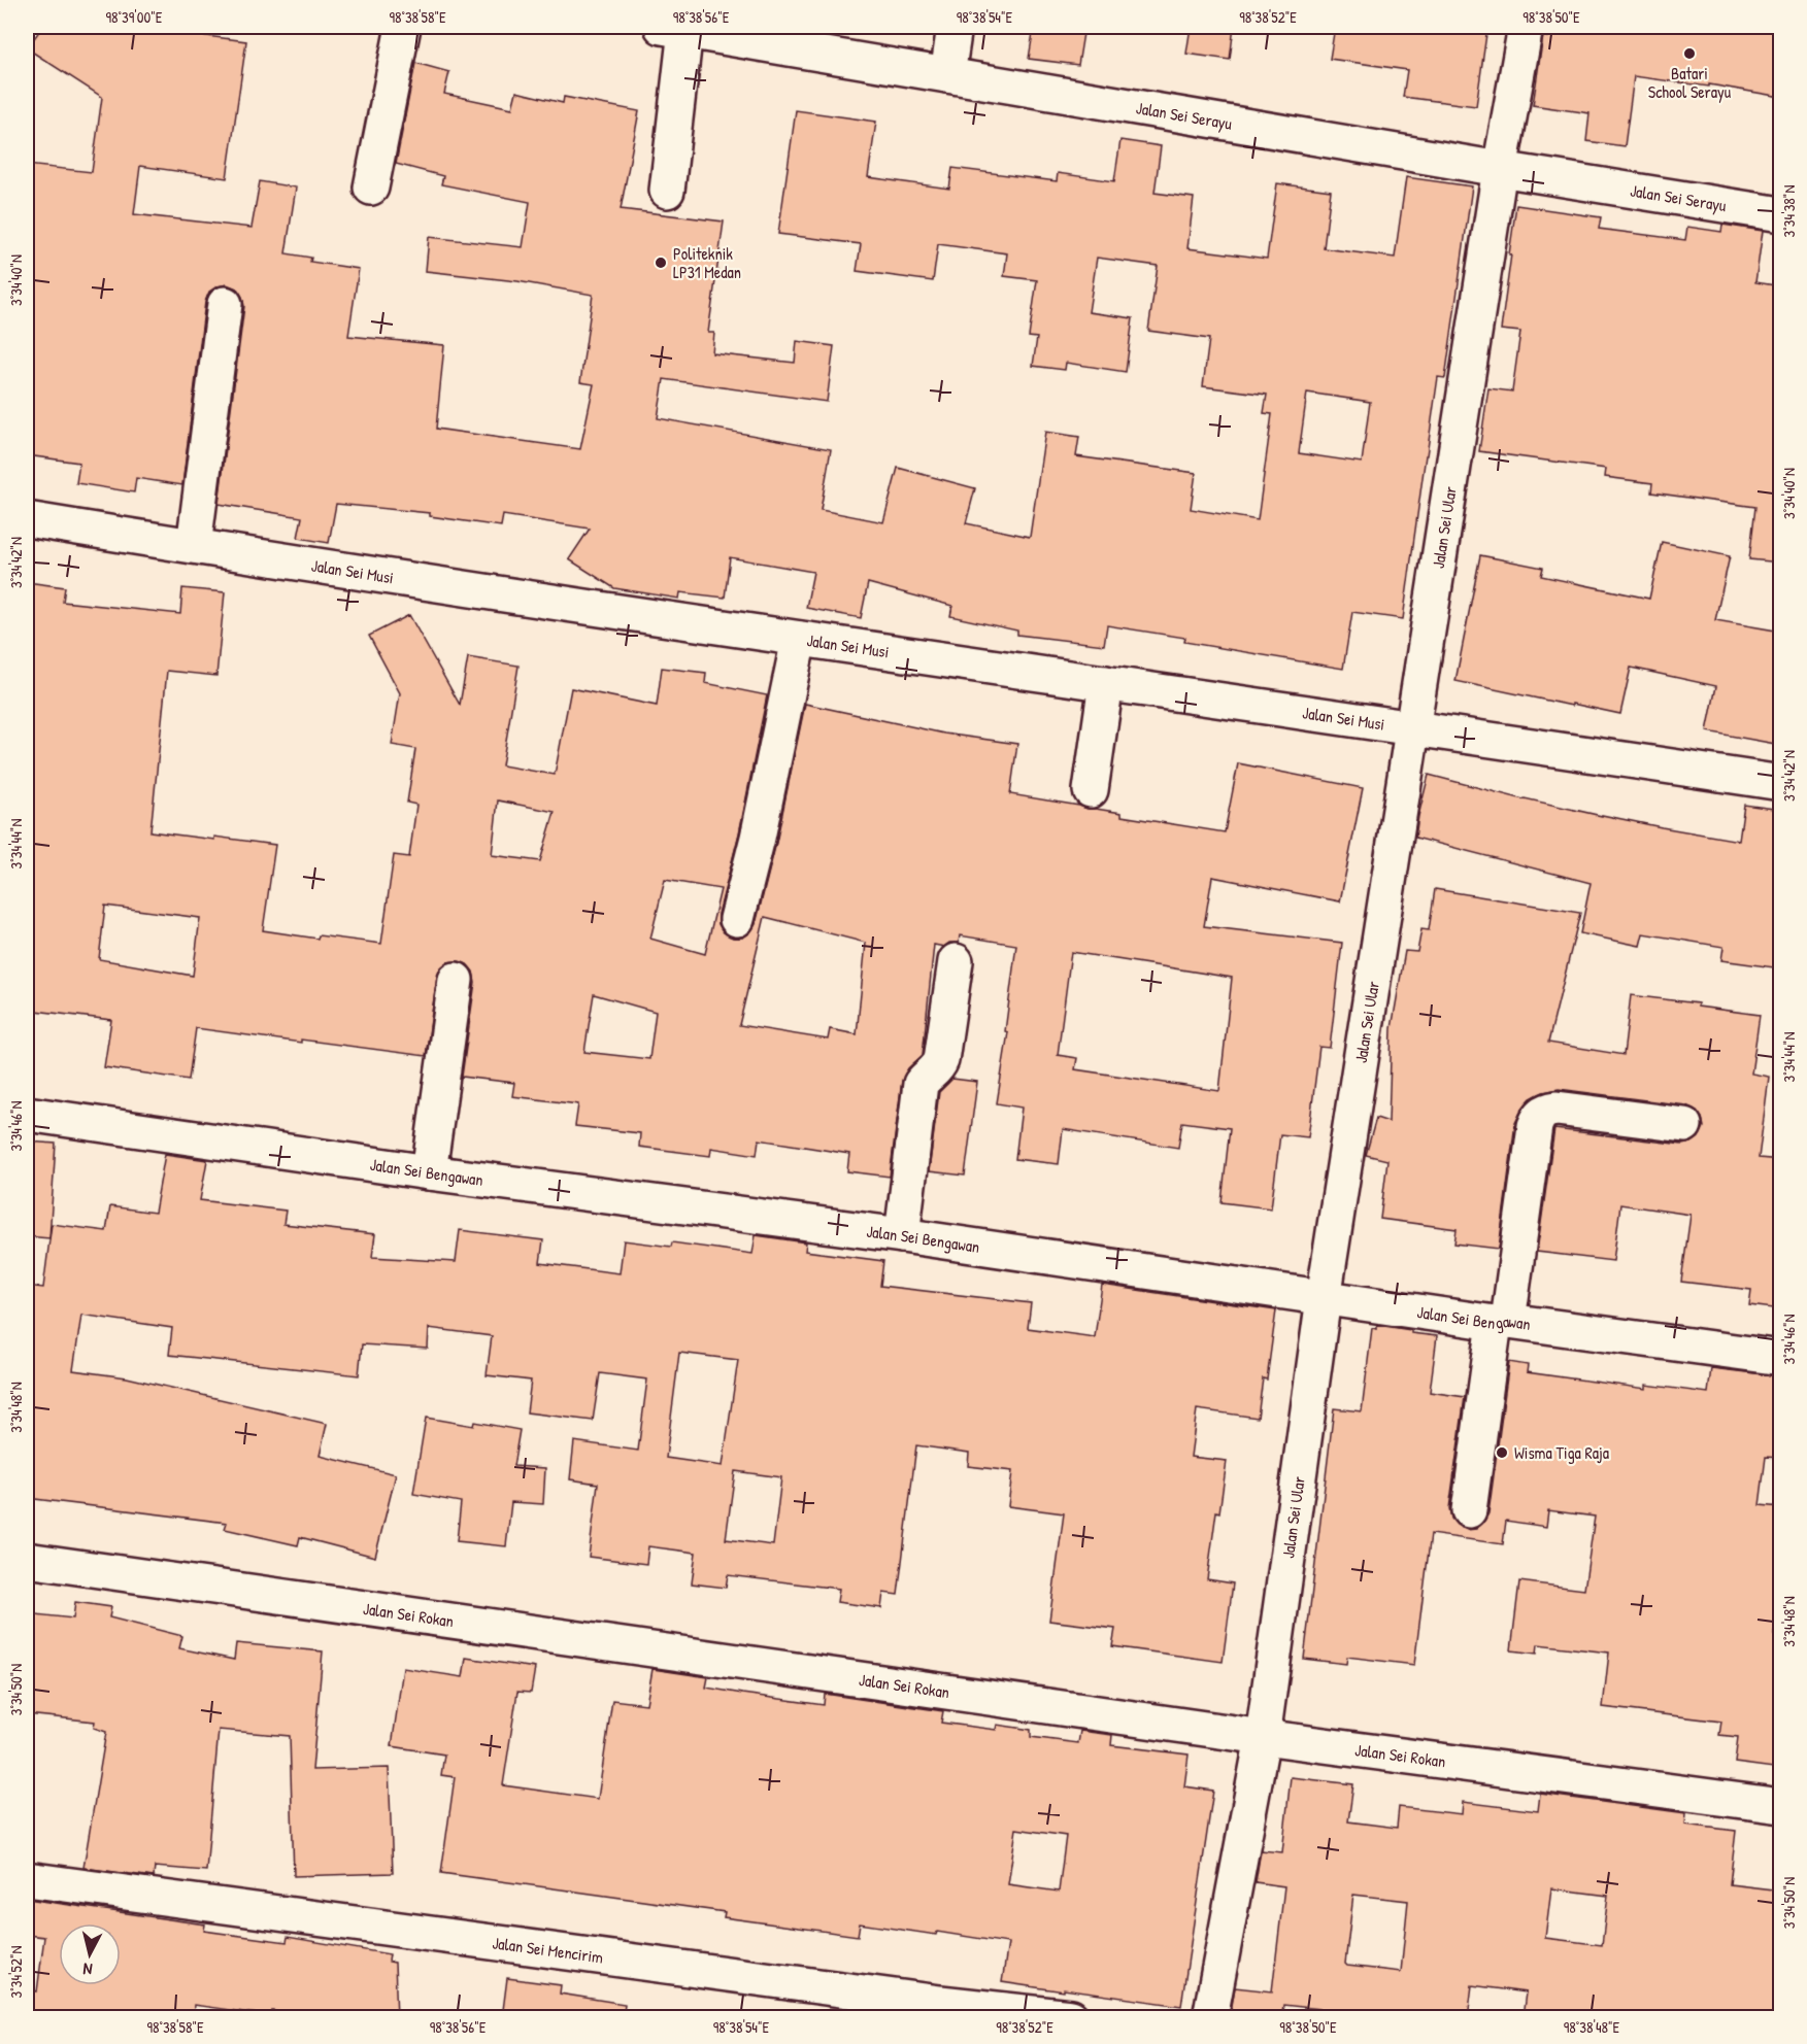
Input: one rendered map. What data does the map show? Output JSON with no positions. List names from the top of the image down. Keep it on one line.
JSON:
{"streets":{"street":["Jalan Sei Serayu","Jalan Sei Ular","Jalan Sei Musi","Jalan Sei Bengawan","Jalan Sei Rokan","Jalan Sei Mencirim"]},"crossings":[["Jalan Sei Serayu","Jalan Sei Ular"],["Jalan Sei Ular","Jalan Sei Musi"],["Jalan Sei Ular","Jalan Sei Bengawan"],["Jalan Sei Ular","Jalan Sei Rokan"]],"places":["Batari School Serayu","Politeknik LP31 Medan","Wisma Tiga Raja"],"north":"bottom","coordinates":["98°39'00\"E","98°38'58\"E","98°38'56\"E","98°38'54\"E","98°38'52\"E","98°38'50\"E","3°34'38\"N","3°34'40\"N","3°34'42\"N","3°34'44\"N","3°34'46\"N","3°34'48\"N","3°34'50\"N","3°34'52\"N","98°38'48\"E"]}
